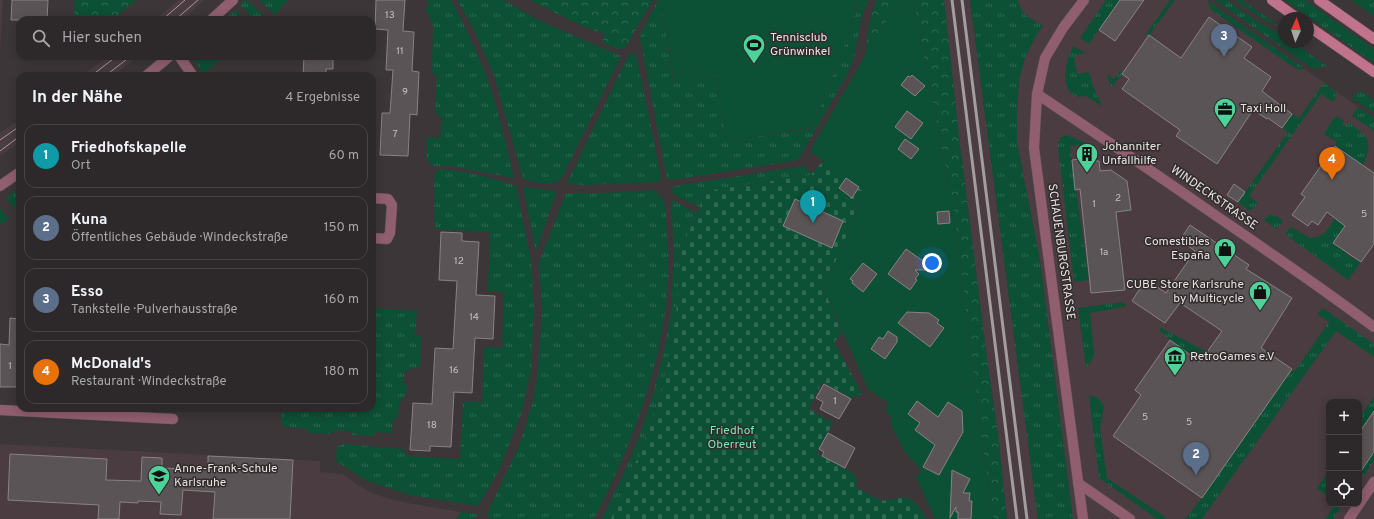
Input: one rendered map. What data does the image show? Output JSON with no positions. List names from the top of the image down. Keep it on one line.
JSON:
{"streets":{"street":["WINDECKSTRASSE","SCHAUENBURGSTRASSE"]},"crossings":[["WINDECKSTRASSE","SCHAUENBURGSTRASSE"]],"parks":["Friedhof Oberreut"],"places":{"sports":["Tennisclub Grünwinkel"],"office":["Taxi Holl"],"building":["Johanniter Unfallhilfe"],"shop":["Comestibles España","CUBE Store Karlsruhe by Multicycle"],"museum":["RetroGames e.V"],"school or university":["Anne-Frank-Schule Karlsruhe"]},"house_numbers":["13","11","9","7","2","1","5","1a","12","14","1","16","1","5","5","18"],"north":"top","page":{"search":"Hier suchen","pins":["3","4","1","2"],"heading":["In der Nähe","4 Ergebnisse"],"list":[{"mark":"1","name":"Friedhofskapelle","note":"Ort","value":"60 m"},{"mark":"2","name":"Kuna","note":"Öffentliches Gebäude · Windeckstraße","value":"150 m"},{"mark":"3","name":"Esso","note":"Tankstelle · Pulverhausstraße","value":"160 m"},{"mark":"4","name":"McDonald's","note":"Restaurant · Windeckstraße","value":"180 m"}],"map_buttons":["+","−"]}}
